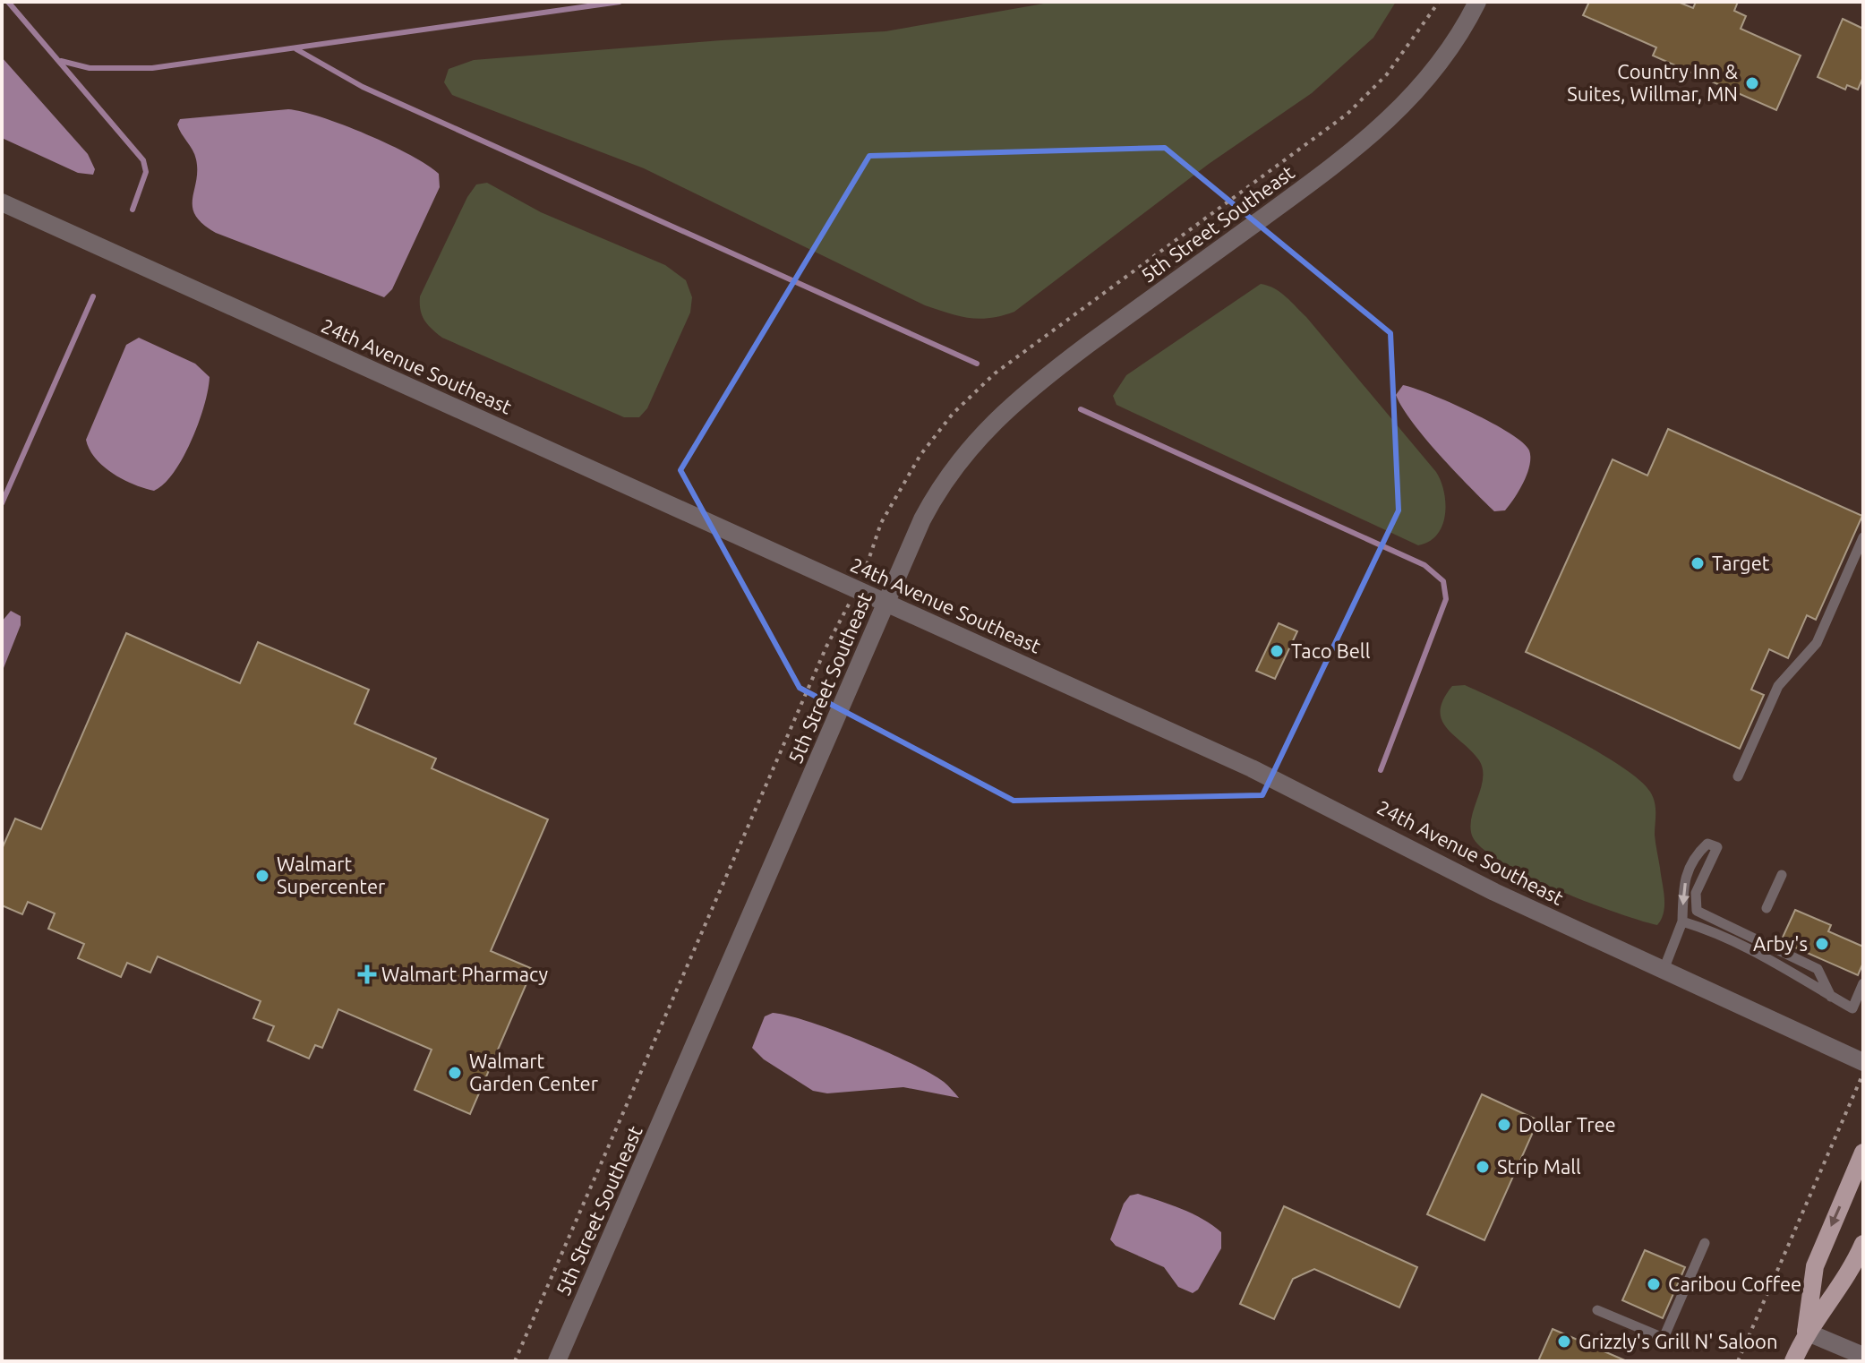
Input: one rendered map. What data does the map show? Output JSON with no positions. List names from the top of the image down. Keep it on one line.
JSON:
{"streets":{"street":["5th Street Southeast","24th Avenue Southeast"]},"crossings":[["5th Street Southeast","24th Avenue Southeast"]],"places":{"other":["Country Inn & Suites, Willmar, MN","Target","Taco Bell","Walmart Supercenter","Arby's","Walmart Garden Center","Dollar Tree","Strip Mall","Caribou Coffee","Grizzly's Grill N' Saloon"],"health":["Walmart Pharmacy"]}}
